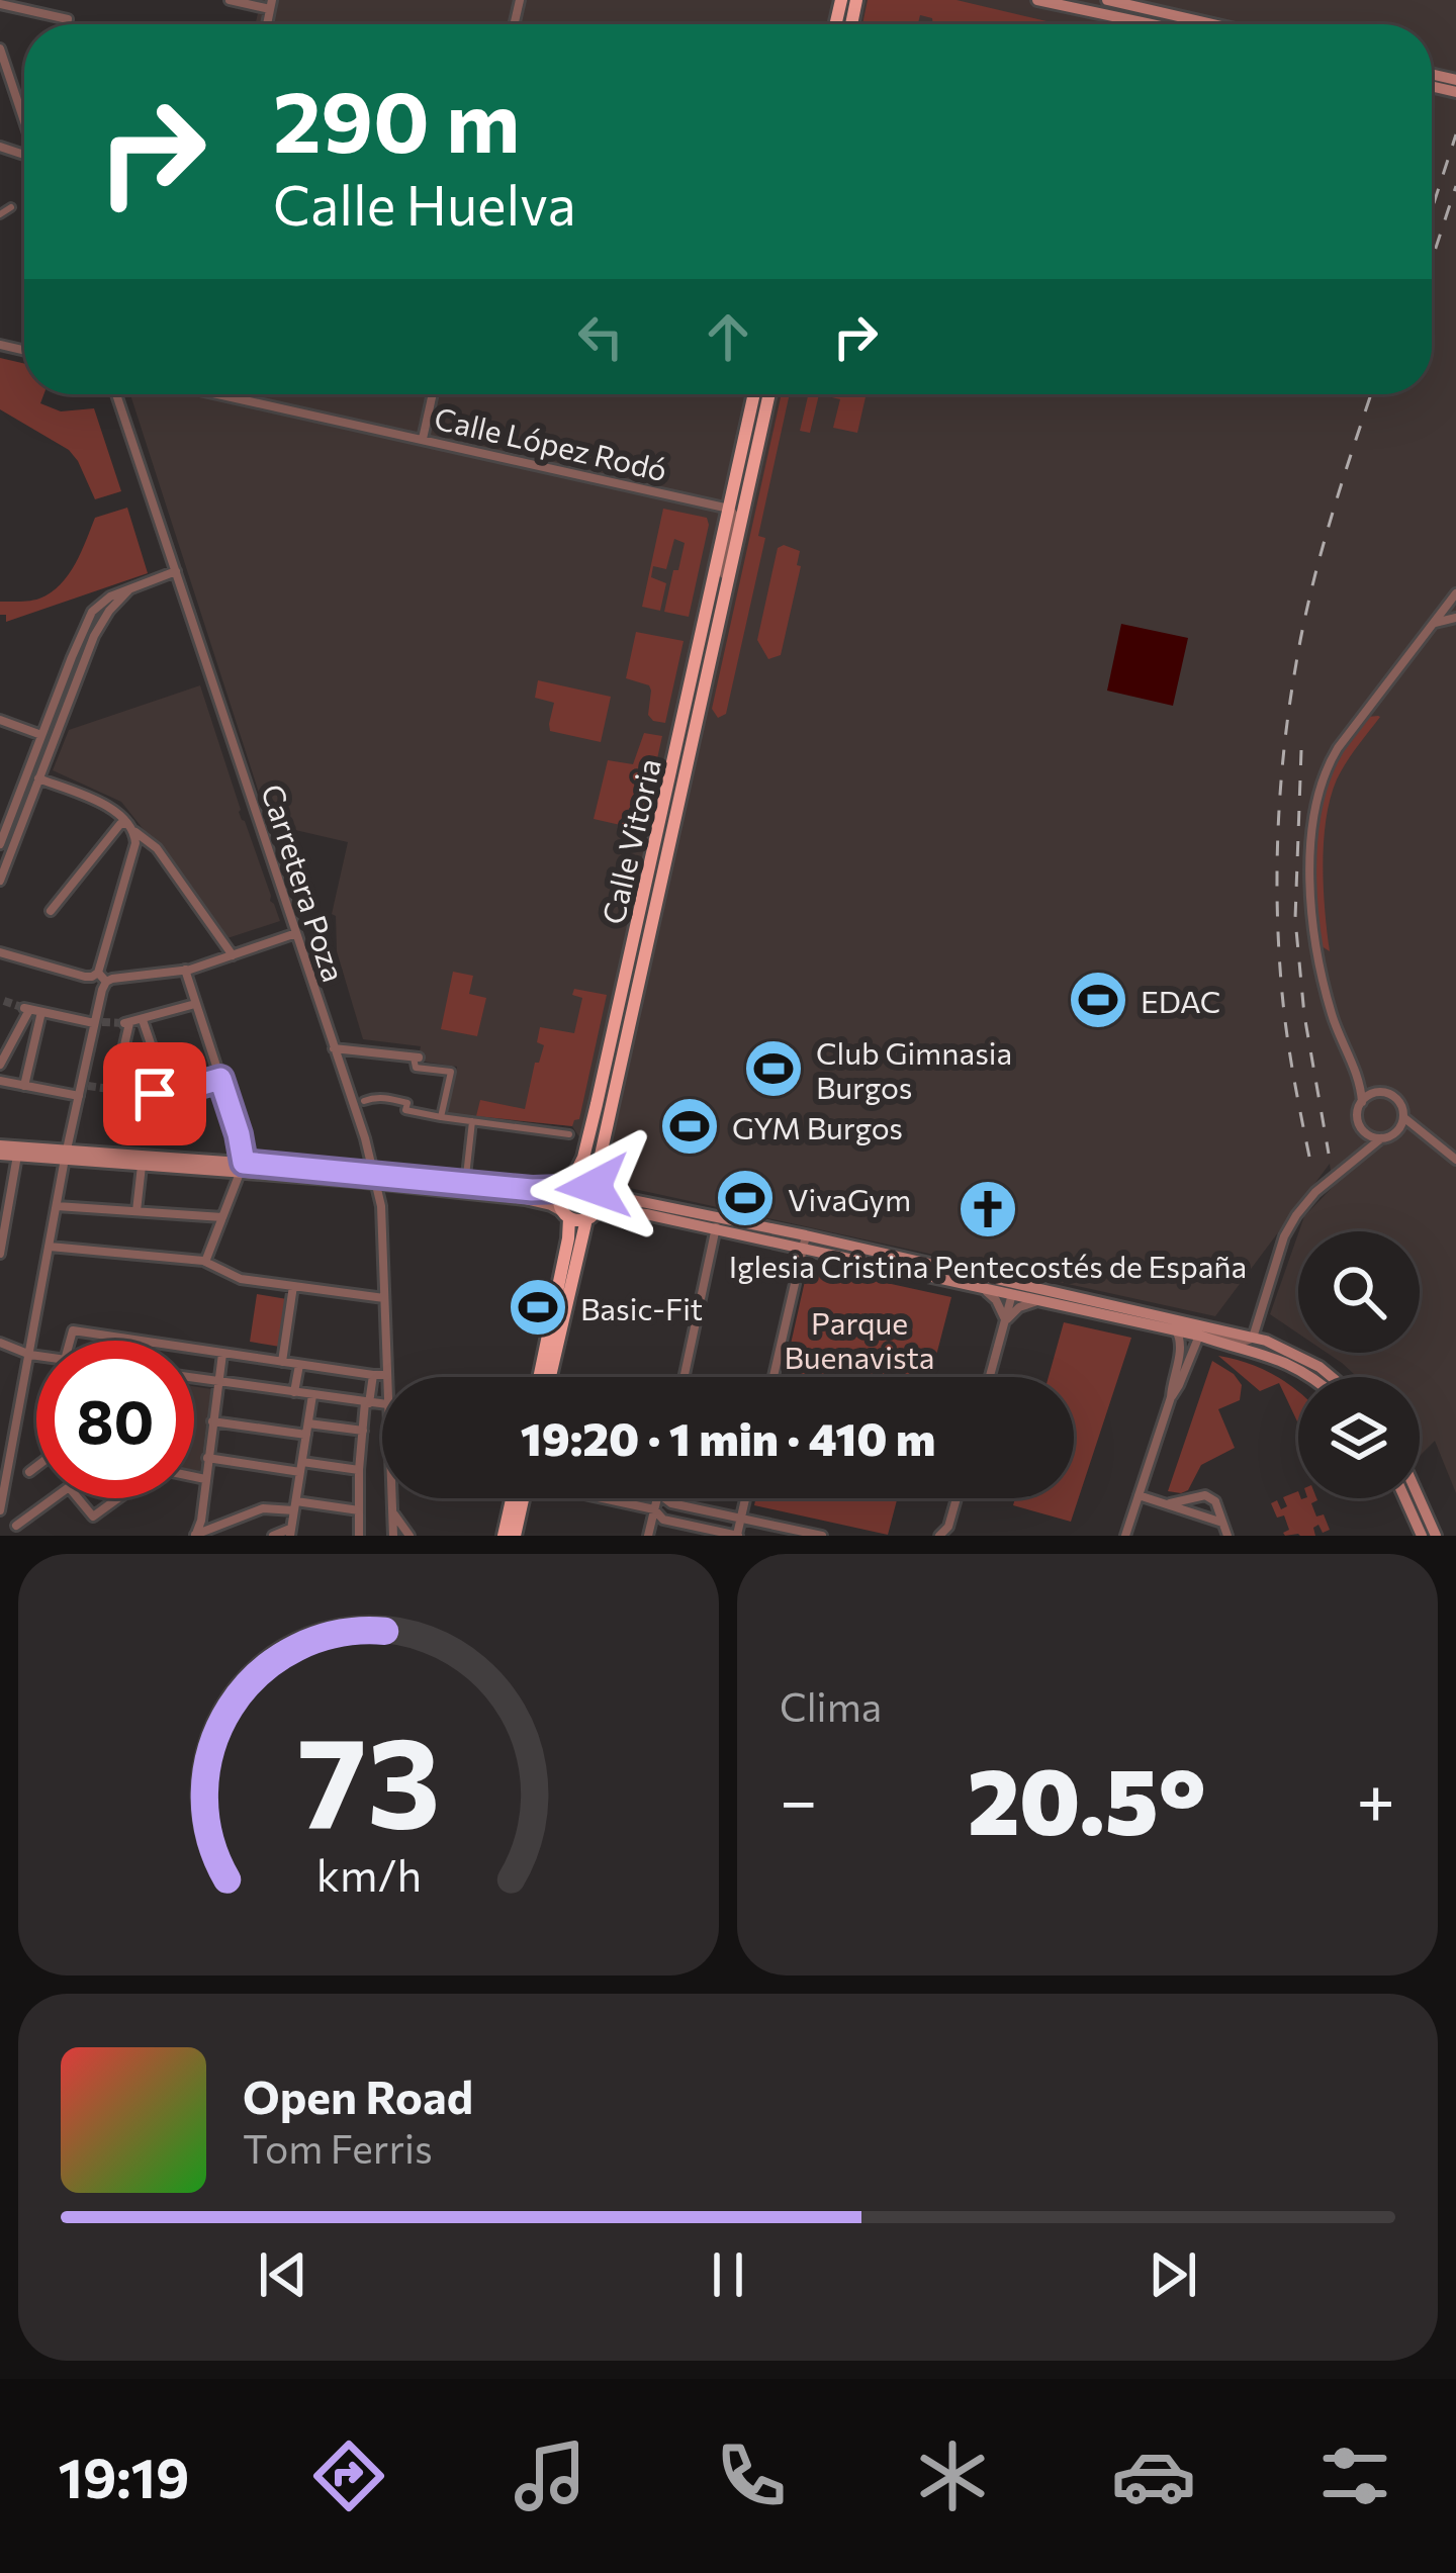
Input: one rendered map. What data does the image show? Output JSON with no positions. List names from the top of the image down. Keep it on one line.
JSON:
{"streets":{"highway":["Calle Vitoria"],"street":["Calle López Rodó","Carretera Poza"]},"crossings":[["Calle López Rodó","Calle Vitoria"]],"parks":["Parque Buenavista"],"places":{"sports":["EDAC","Club Gimnasia Burgos","GYM Burgos","VivaGym","Basic-Fit"],"church":["Iglesia Cristina Pentecostés de España"]},"page":{"turn":["290 m","Calle Huelva"],"limit":"80","trip":"19:20 · 1 min · 410 m","tile":"Clima","heat":["−","20.5°","+"],"song":["Open Road","Tom Ferris"],"tabs":"19:19","gauge":["73","km/h"]}}
